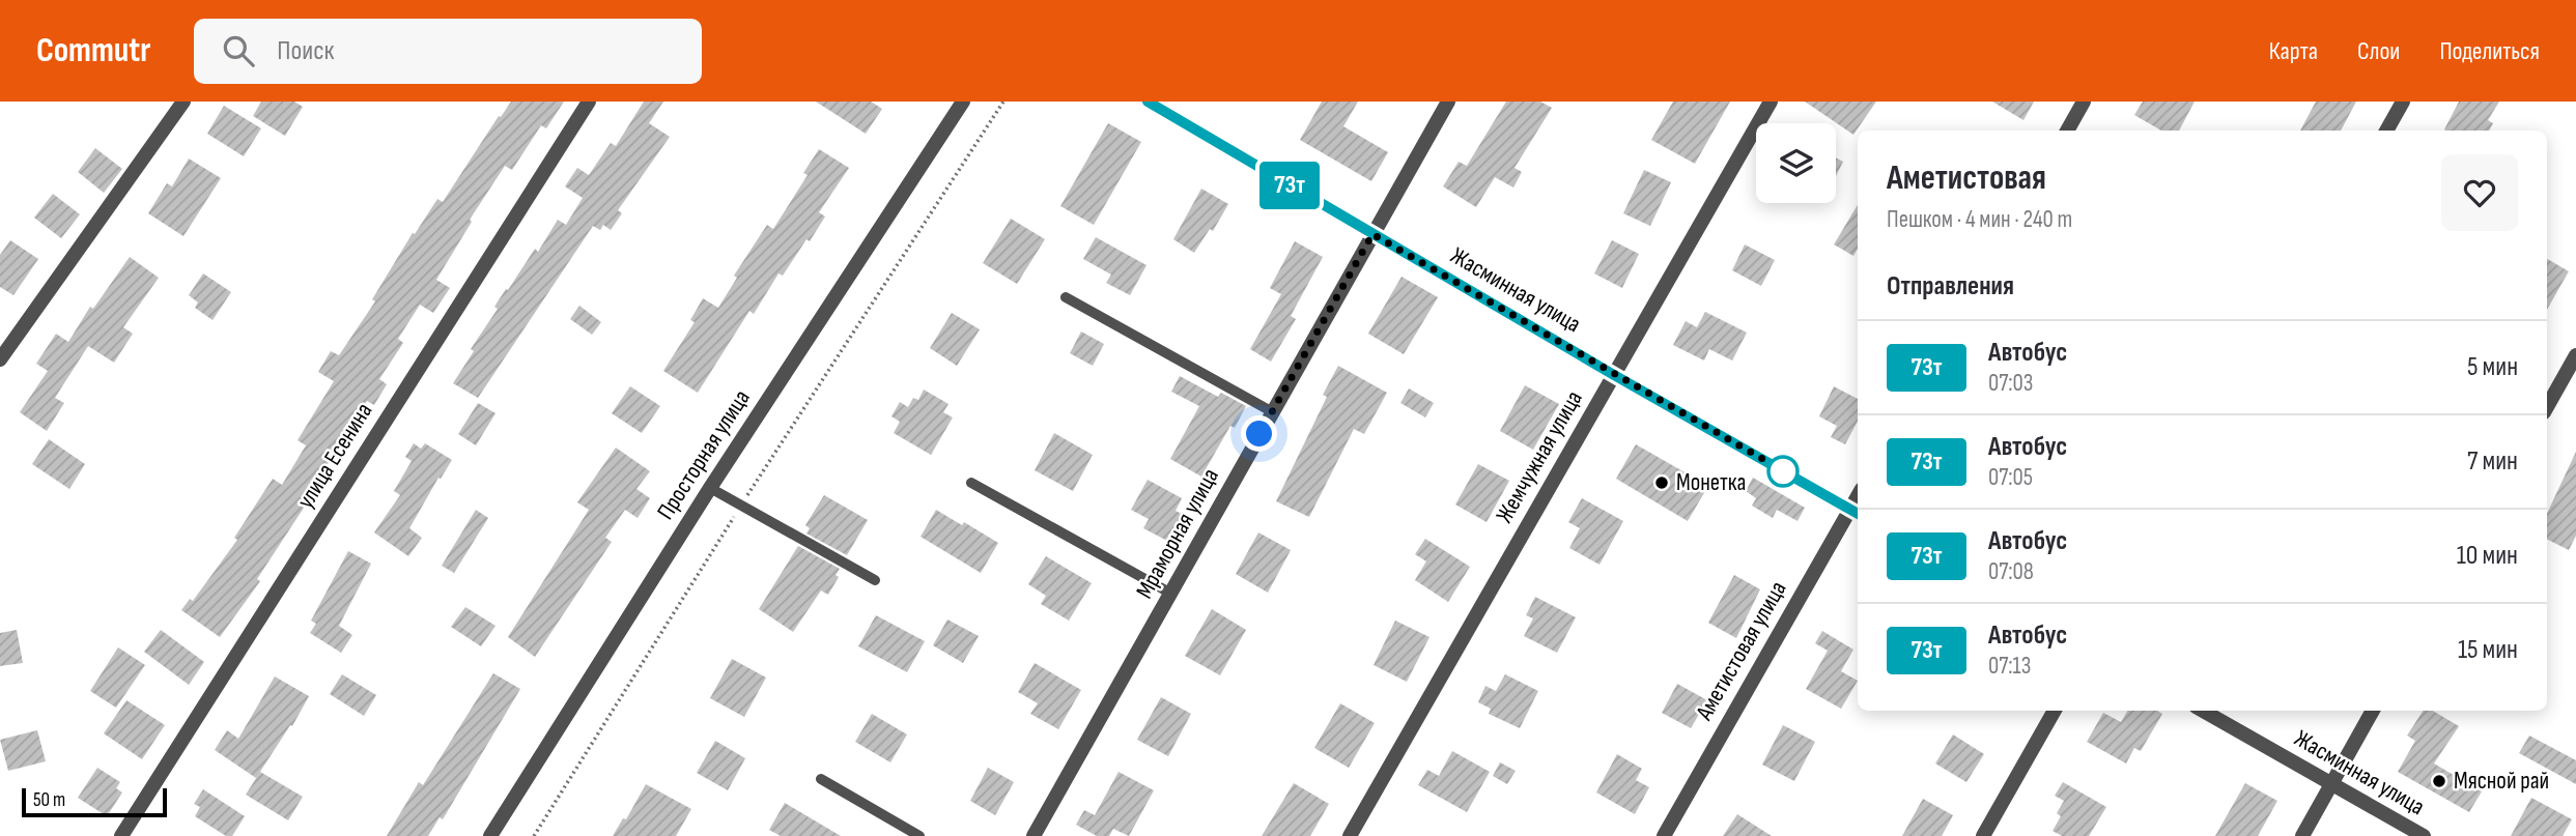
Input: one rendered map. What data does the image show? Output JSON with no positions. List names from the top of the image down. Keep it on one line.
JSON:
{"streets":{"street":["Жасминная улица","Просторная улица","улица Есенина","Жемчужная улица","Мраморная улица","Аметистовая улица"]},"crossings":[["Жасминная улица","Жемчужная улица"],["Жасминная улица","Мраморная улица"],["Жасминная улица","Аметистовая улица"]],"places":["Монетка","Мясной рай"],"lines":["bus line 73т"],"scale_bar":"50 m","page":{"header":"Commutr","search":"Поиск","nav":["Карта","Слои","Поделиться"],"on_map":"73т","heading":[["Аметистовая","Пешком · 4 мин · 240 m"],"Отправления"],"list":[{"mark":"73т","name":"Автобус","note":"07:03","value":"5 мин"},{"mark":"73т","name":"Автобус","note":"07:05","value":"7 мин"},{"mark":"73т","name":"Автобус","note":"07:08","value":"10 мин"},{"mark":"73т","name":"Автобус","note":"07:13","value":"15 мин"}],"scale":"50 m"}}
